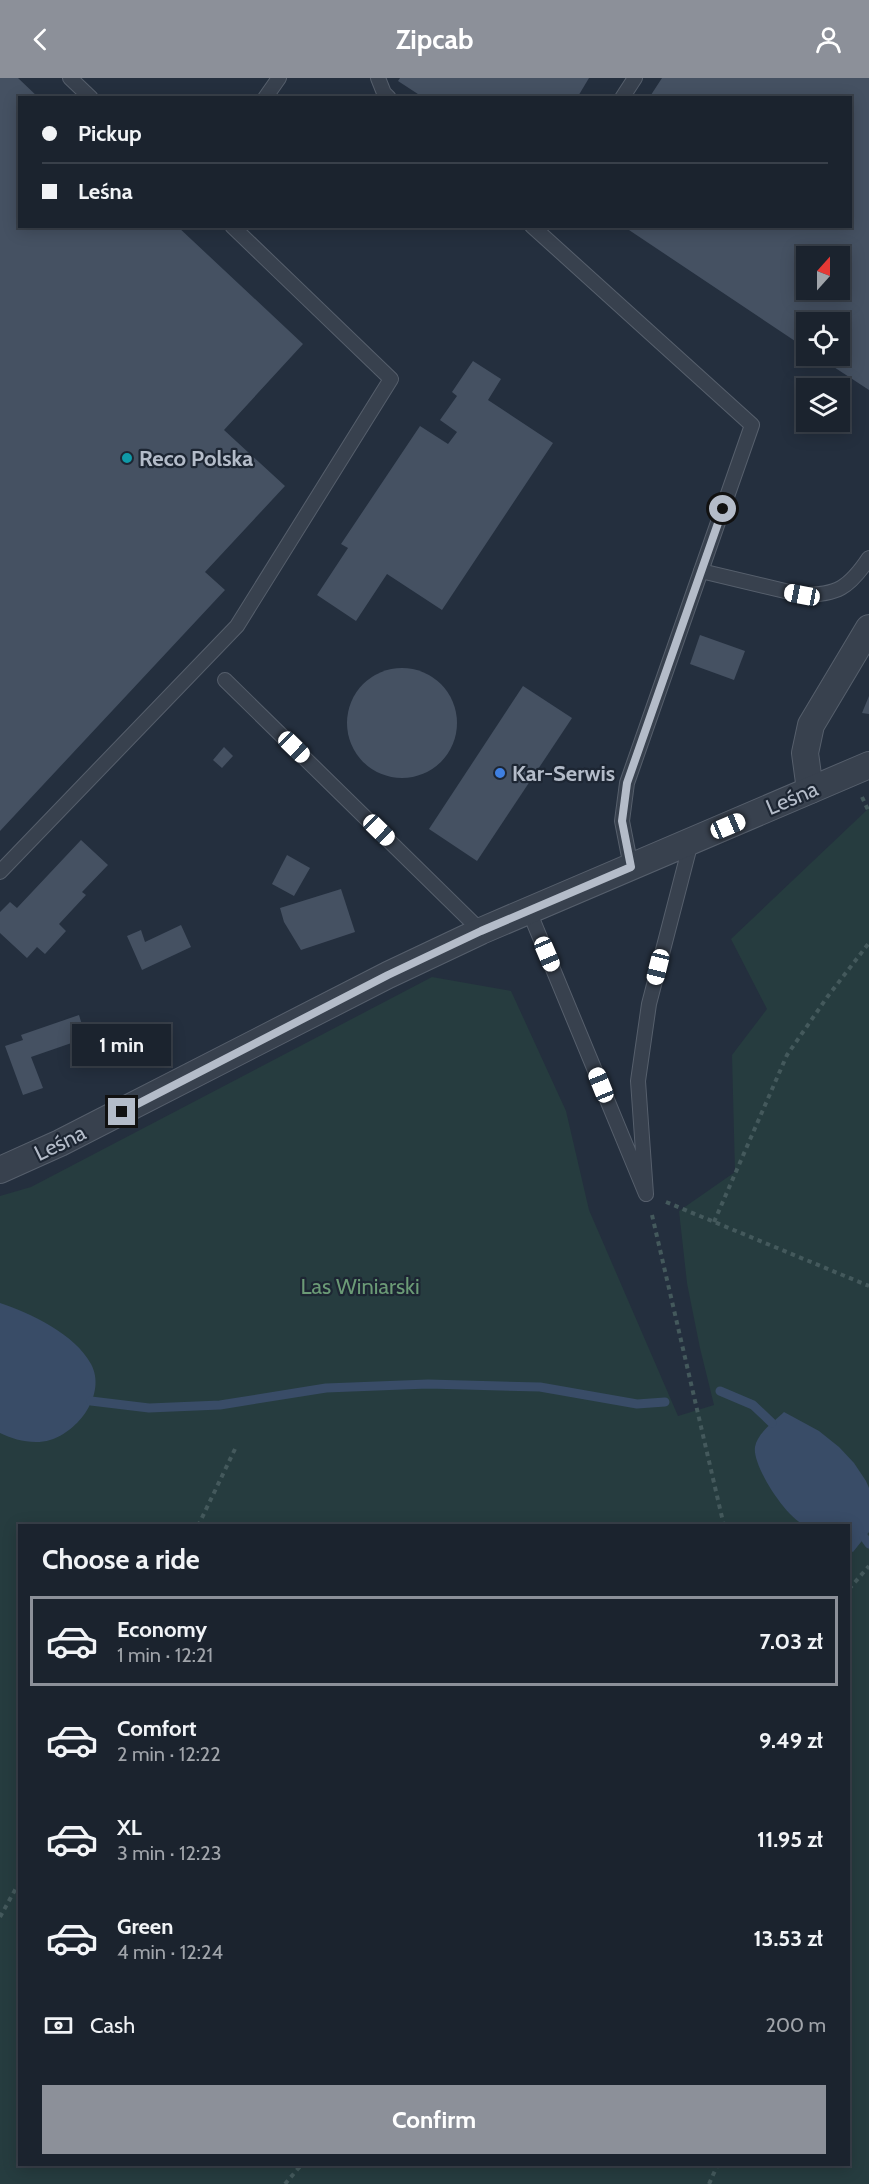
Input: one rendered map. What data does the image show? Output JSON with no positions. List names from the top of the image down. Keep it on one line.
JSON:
{"streets":{"street":["Leśna"]},"parks":["Las Winiarski"],"places":["Reco Polska","Kar-Serwis"],"north":"top","page":{"header":"Zipcab","banner":["Pickup","Leśna"],"bubble":"1 min","heading":"Choose a ride","list":[{"name":"Economy","note":"1 min · 12:21","value":"7.03 zł"},{"name":"Comfort","note":"2 min · 12:22","value":"9.49 zł"},{"name":"XL","note":"3 min · 12:23","value":"11.95 zł"},{"name":"Green","note":"4 min · 12:24","value":"13.53 zł"}],"pay":["Cash","200 m"],"buttons":"Confirm"}}
